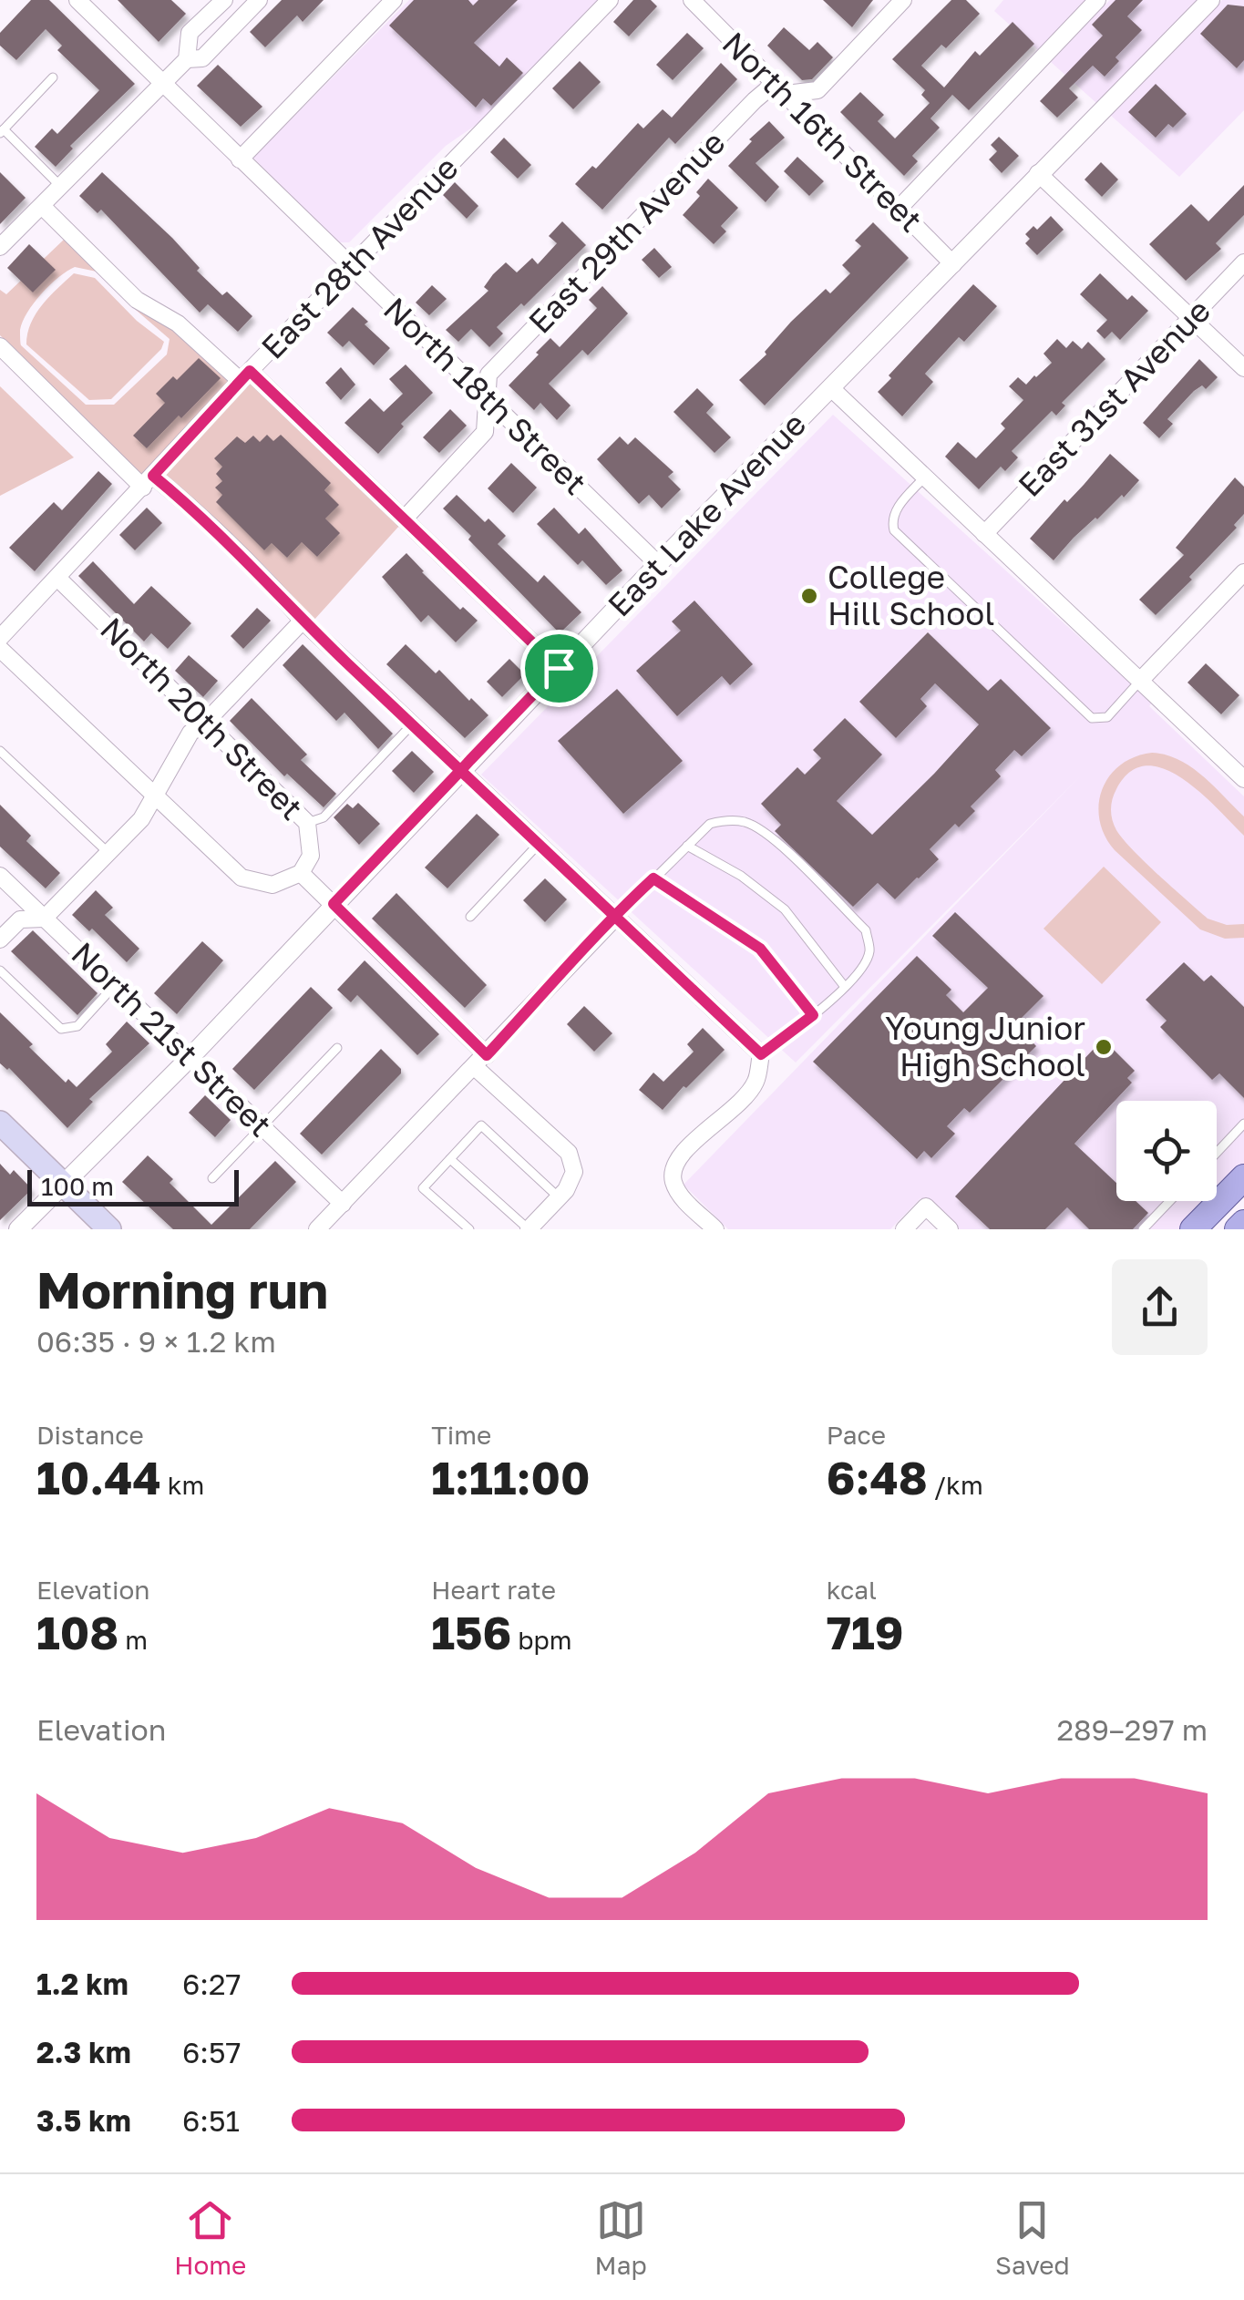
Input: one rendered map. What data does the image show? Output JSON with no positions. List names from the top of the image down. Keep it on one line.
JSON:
{"streets":{"street":["North 16th Street","East 29th Avenue","East 28th Avenue","North 18th Street","East 31st Avenue","East Lake Avenue","North 20th Street","North 21st Street"]},"crossings":[["North 16th Street","East 29th Avenue"],["North 16th Street","East Lake Avenue"],["East 29th Avenue","North 18th Street"],["East 28th Avenue","North 18th Street"],["East 28th Avenue","North 20th Street"],["North 18th Street","East Lake Avenue"],["East Lake Avenue","North 21st Street"]],"places":["College Hill School","Young Junior High School"],"scale_bar":"100 m","page":{"scale":"100 m","heading":["Morning run","06:35 · 9 × 1.2 km"],"stats":[["Distance","10.44 km"],["Time","1:11:00"],["Pace","6:48 /km"],["Elevation","108 m"],["Heart rate","156 bpm"],["kcal","719"]],"chart":["Elevation","289–297 m"],"list":[{"name":"1.2 km","note":"6:27"},{"name":"2.3 km","note":"6:57"},{"name":"3.5 km","note":"6:51"}],"tabs":["Home","Map","Saved"]}}
